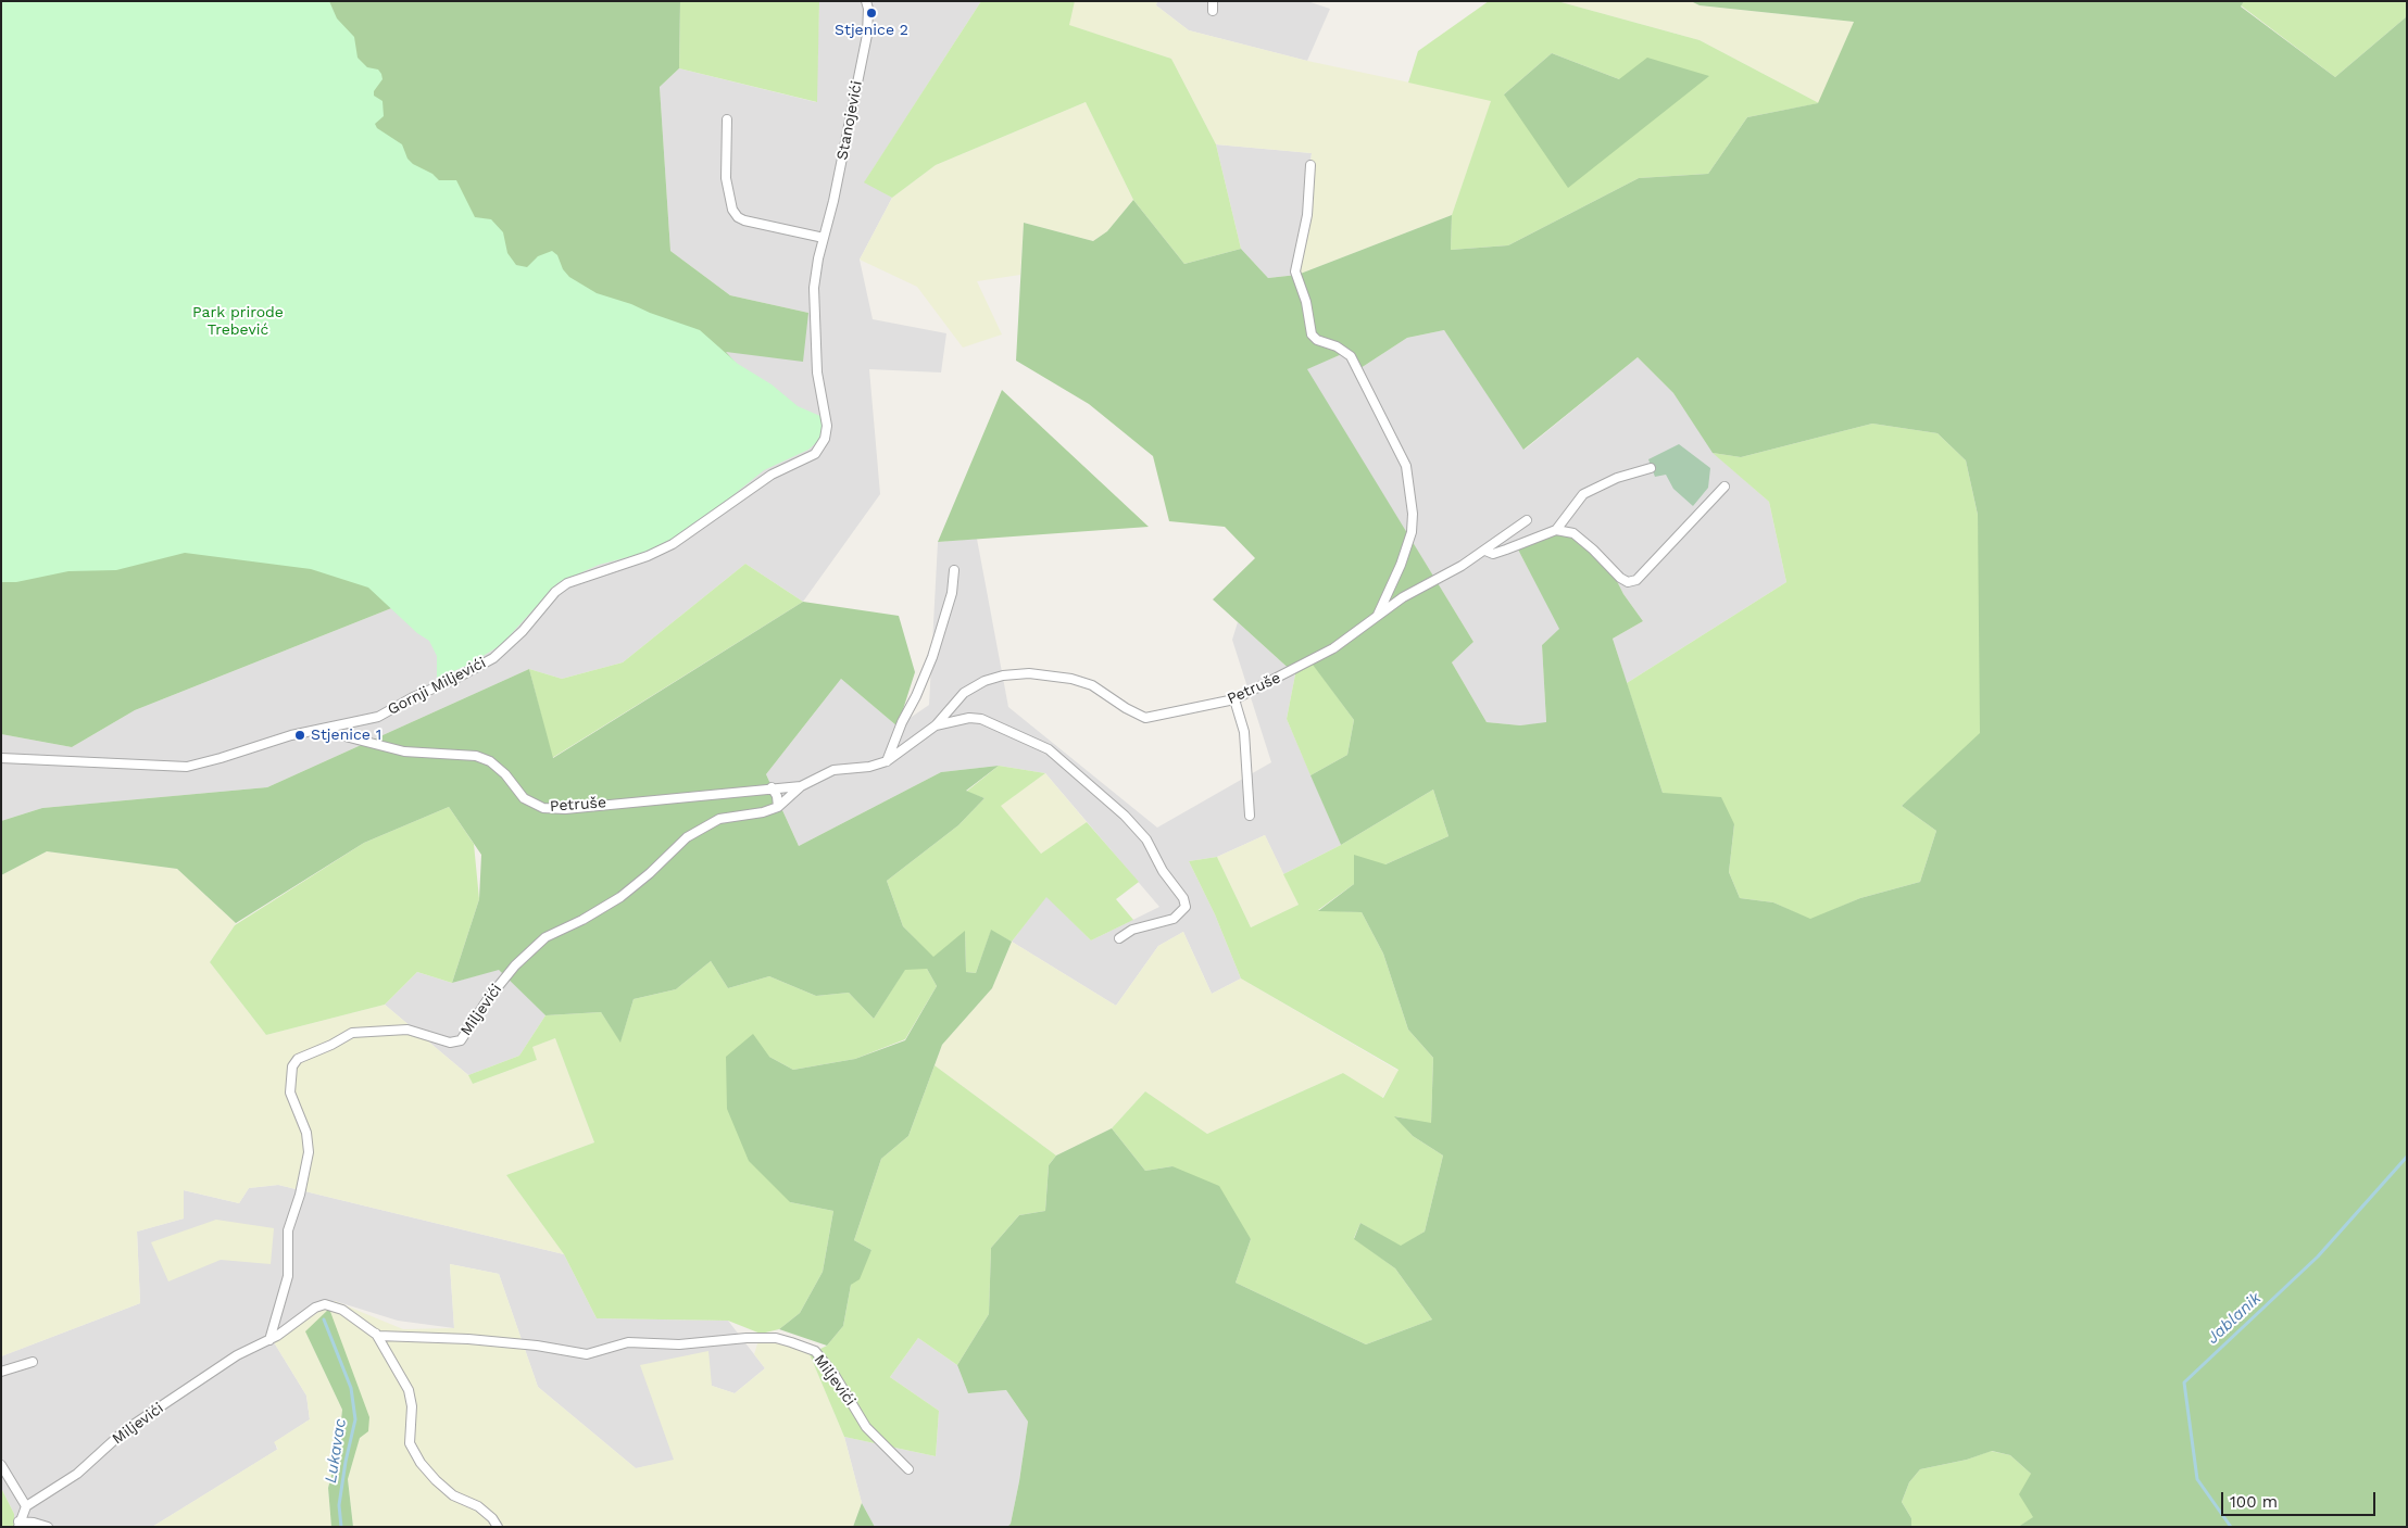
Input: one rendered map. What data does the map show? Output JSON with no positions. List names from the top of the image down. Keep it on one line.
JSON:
{"streets":{"street":["Stanojevići","Gornji Miljevići","Petruše","Miljevići"]},"crossings":[["Stanojevići","Gornji Miljevići"],["Gornji Miljevići","Petruše"],["Petruše","Miljevići"]],"water":["Jablanik","Lukavac"],"parks":["Park prirode Trebević"],"places":["Stjenice 2","Stjenice 1"],"scale_bar":"100 m"}
